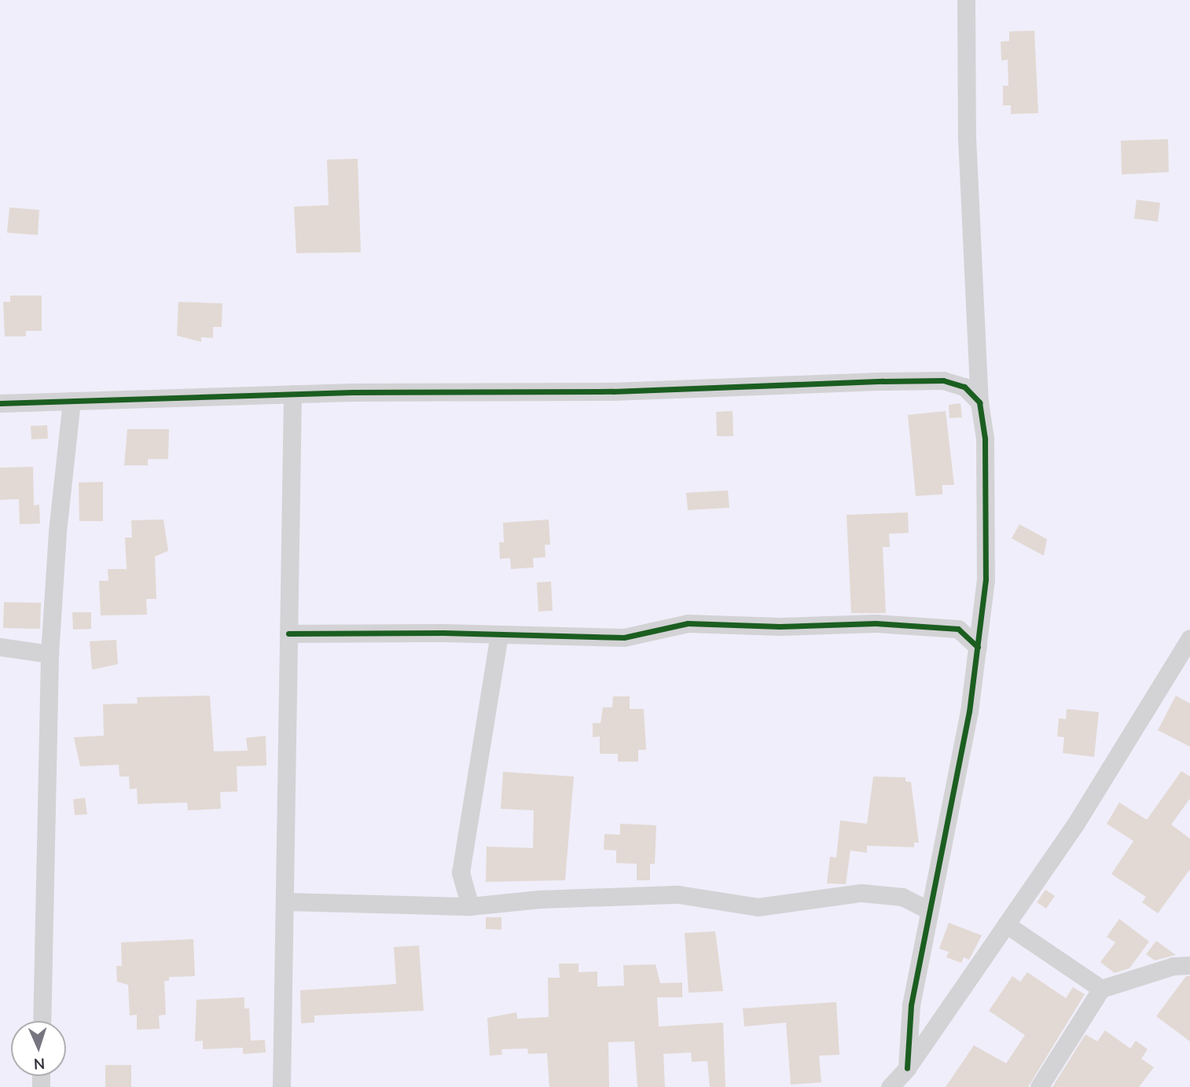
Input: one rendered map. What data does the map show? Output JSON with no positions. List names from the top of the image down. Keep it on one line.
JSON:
{"north":"bottom"}
